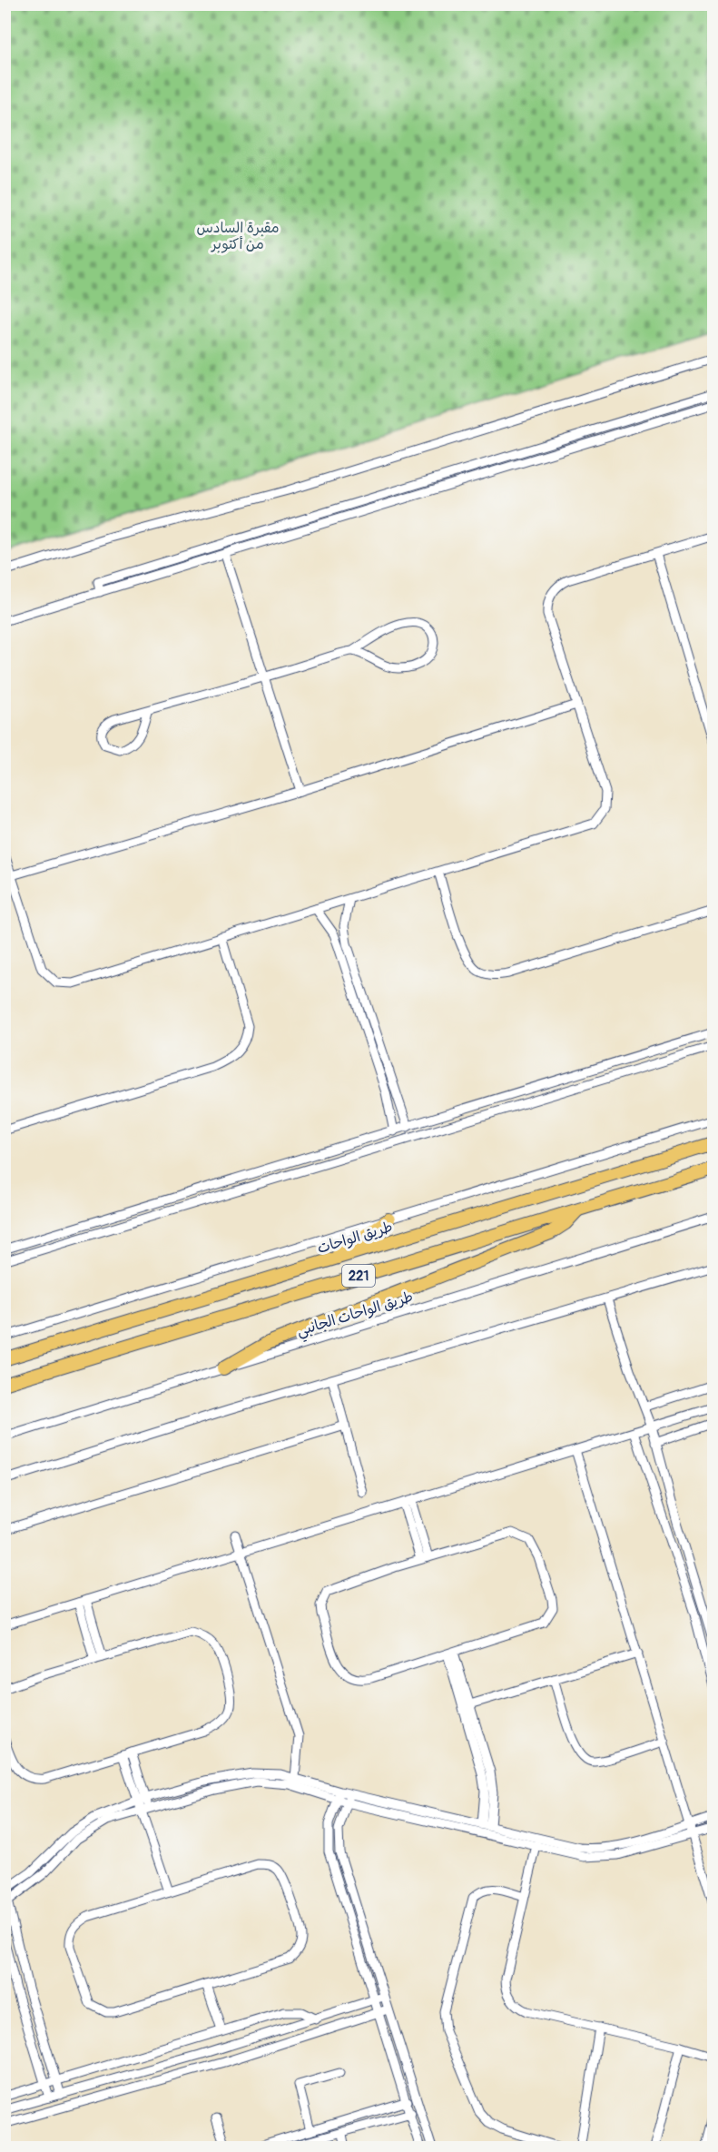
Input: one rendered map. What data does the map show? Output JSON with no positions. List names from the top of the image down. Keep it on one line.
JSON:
{"streets":{"highway":["طريق الواحات","221"],"street":["طريق الواحات الجانبي"]},"parks":["مقبرة السادس من أكتوبر"]}
